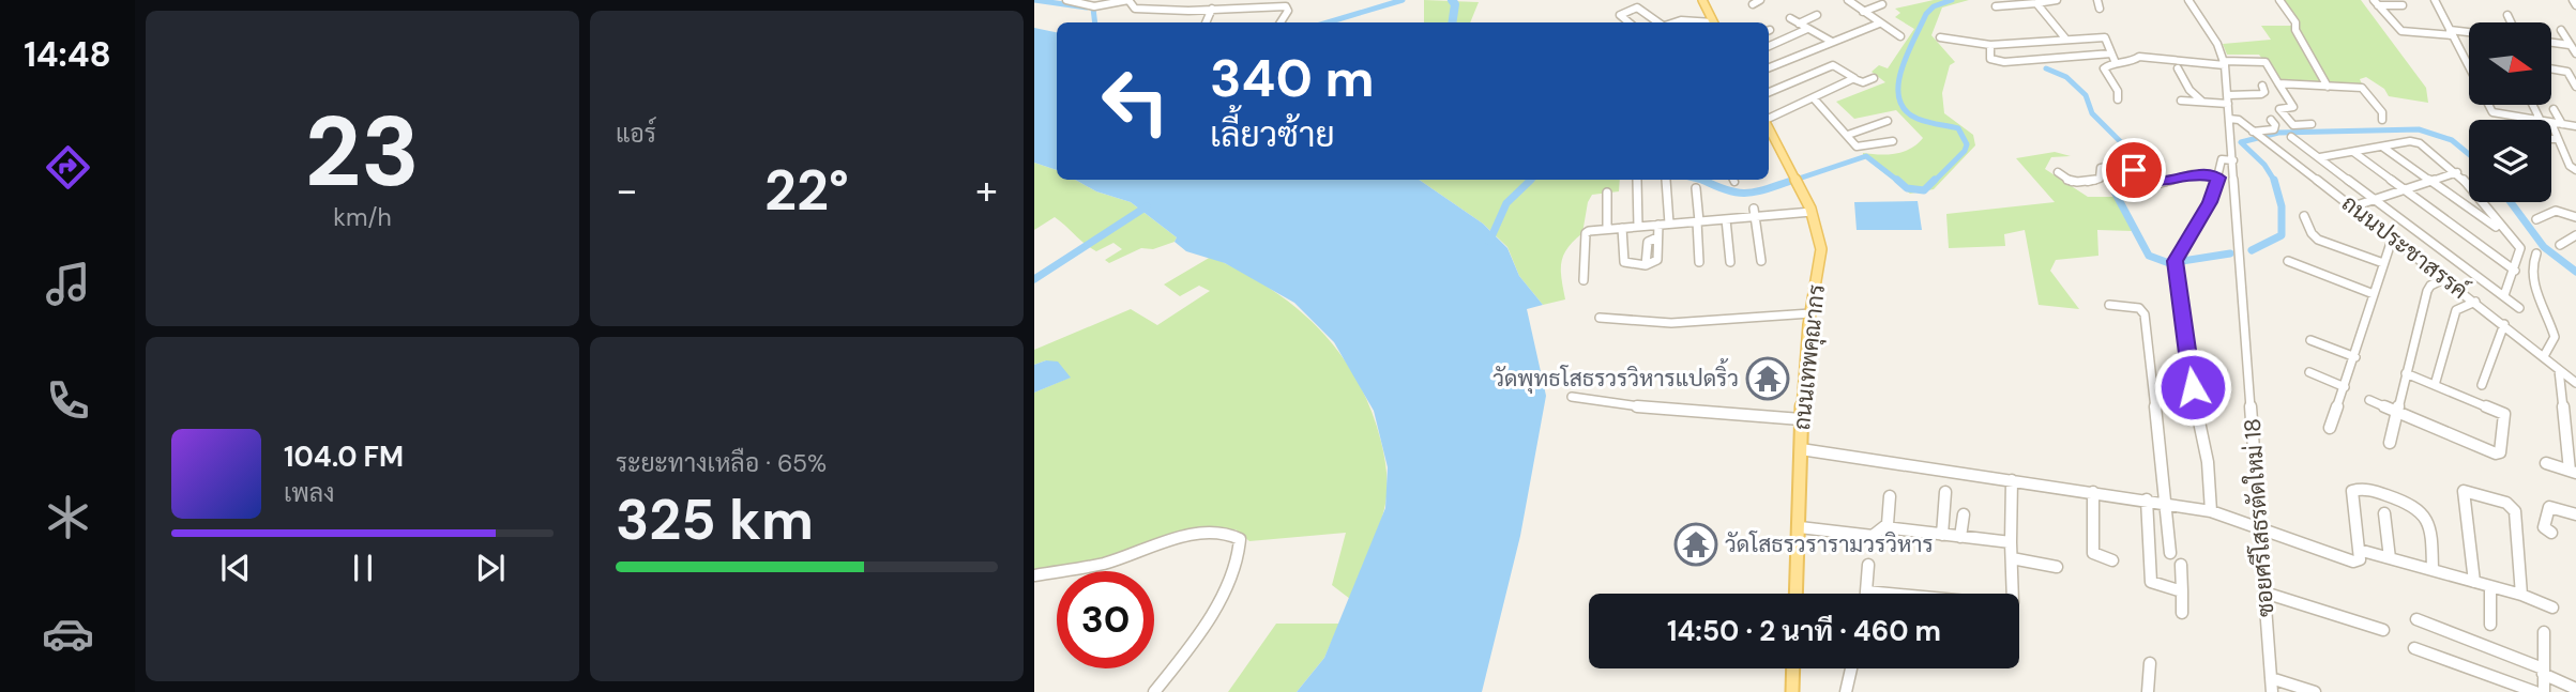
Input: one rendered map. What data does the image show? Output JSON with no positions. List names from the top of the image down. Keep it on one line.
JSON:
{"streets":{"main road":["ถนนเทพคุณากร"],"street":["ถนนประชาสรรค์","ซอยศรีโสธรตัดใหม่ 18"]},"crossings":[["ถนนประชาสรรค์","ซอยศรีโสธรตัดใหม่ 18"]],"places":{"temple":["วัดพุทธโสธรวรวิหารแปดริ้ว","วัดโสธรวรารามวรวิหาร"]},"north":"right","page":{"tabs":"14:48","tile":[["23","km/h"],"แอร์",["ระยะทางเหลือ · 65%","325 km"]],"turn":["340 m","เลี้ยวซ้าย"],"heat":["−","22°","+"],"song":["104.0 FM","เพลง"],"limit":"30","trip":"14:50 · 2 นาที · 460 m"}}
